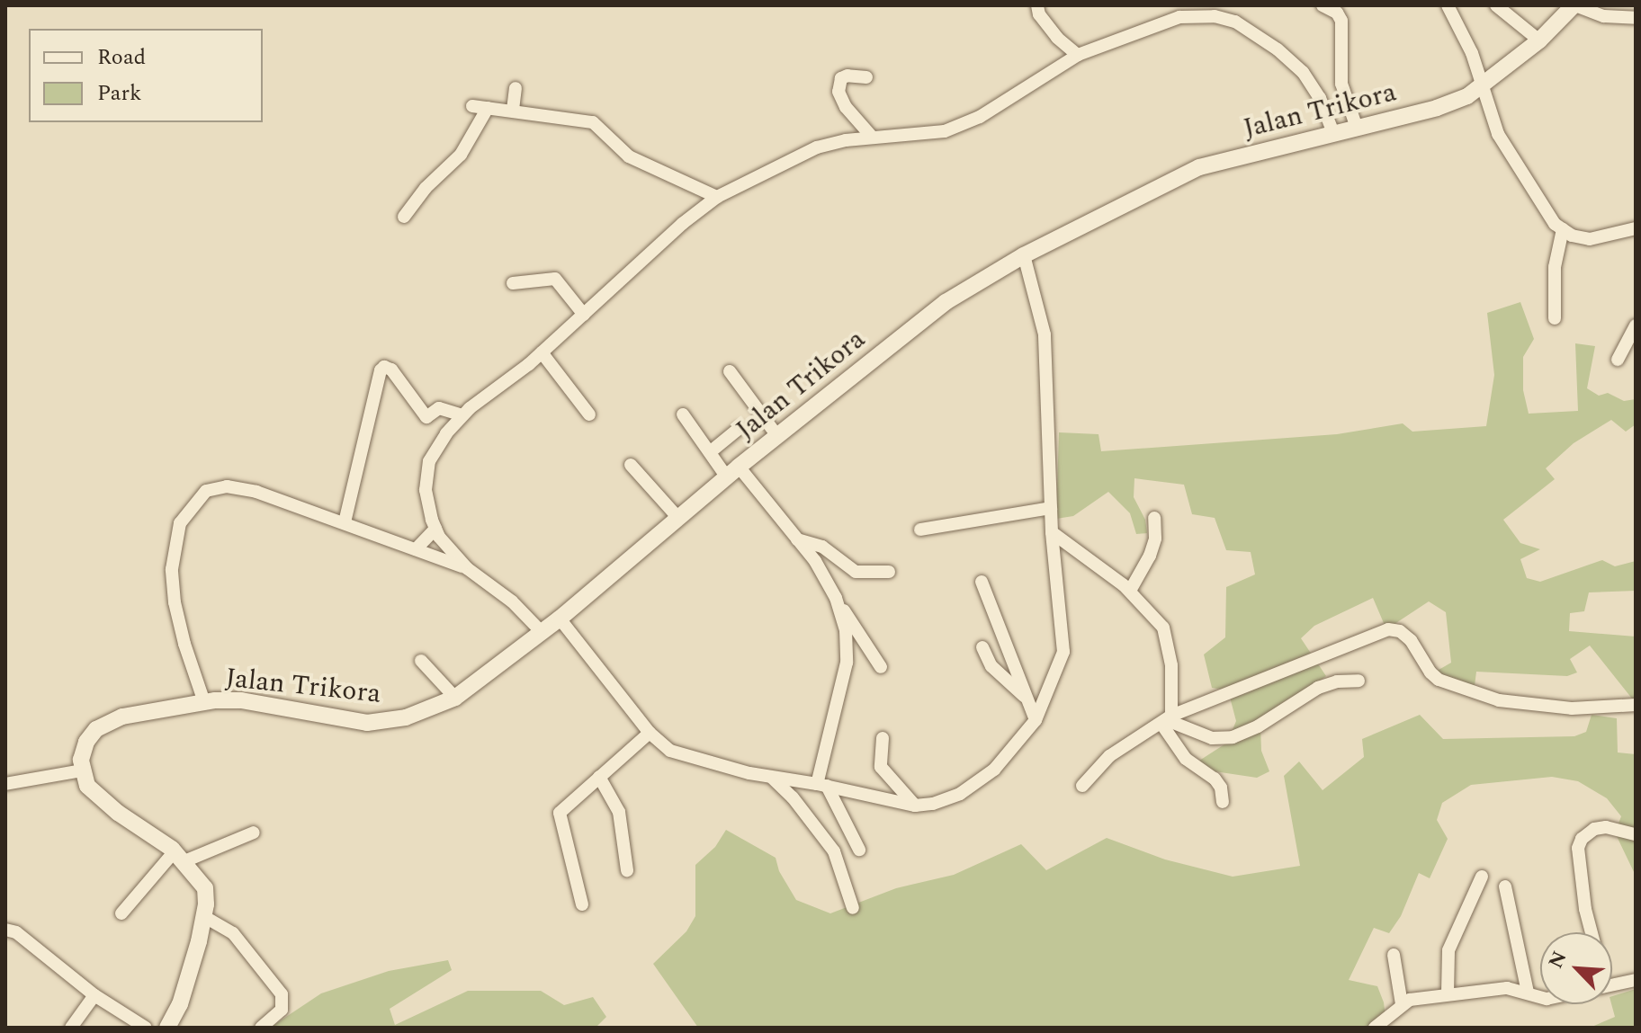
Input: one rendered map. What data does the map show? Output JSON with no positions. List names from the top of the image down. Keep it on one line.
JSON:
{"streets":{"street":["Jalan Trikora"]},"legend":["Road","Park"],"north":"top left"}
